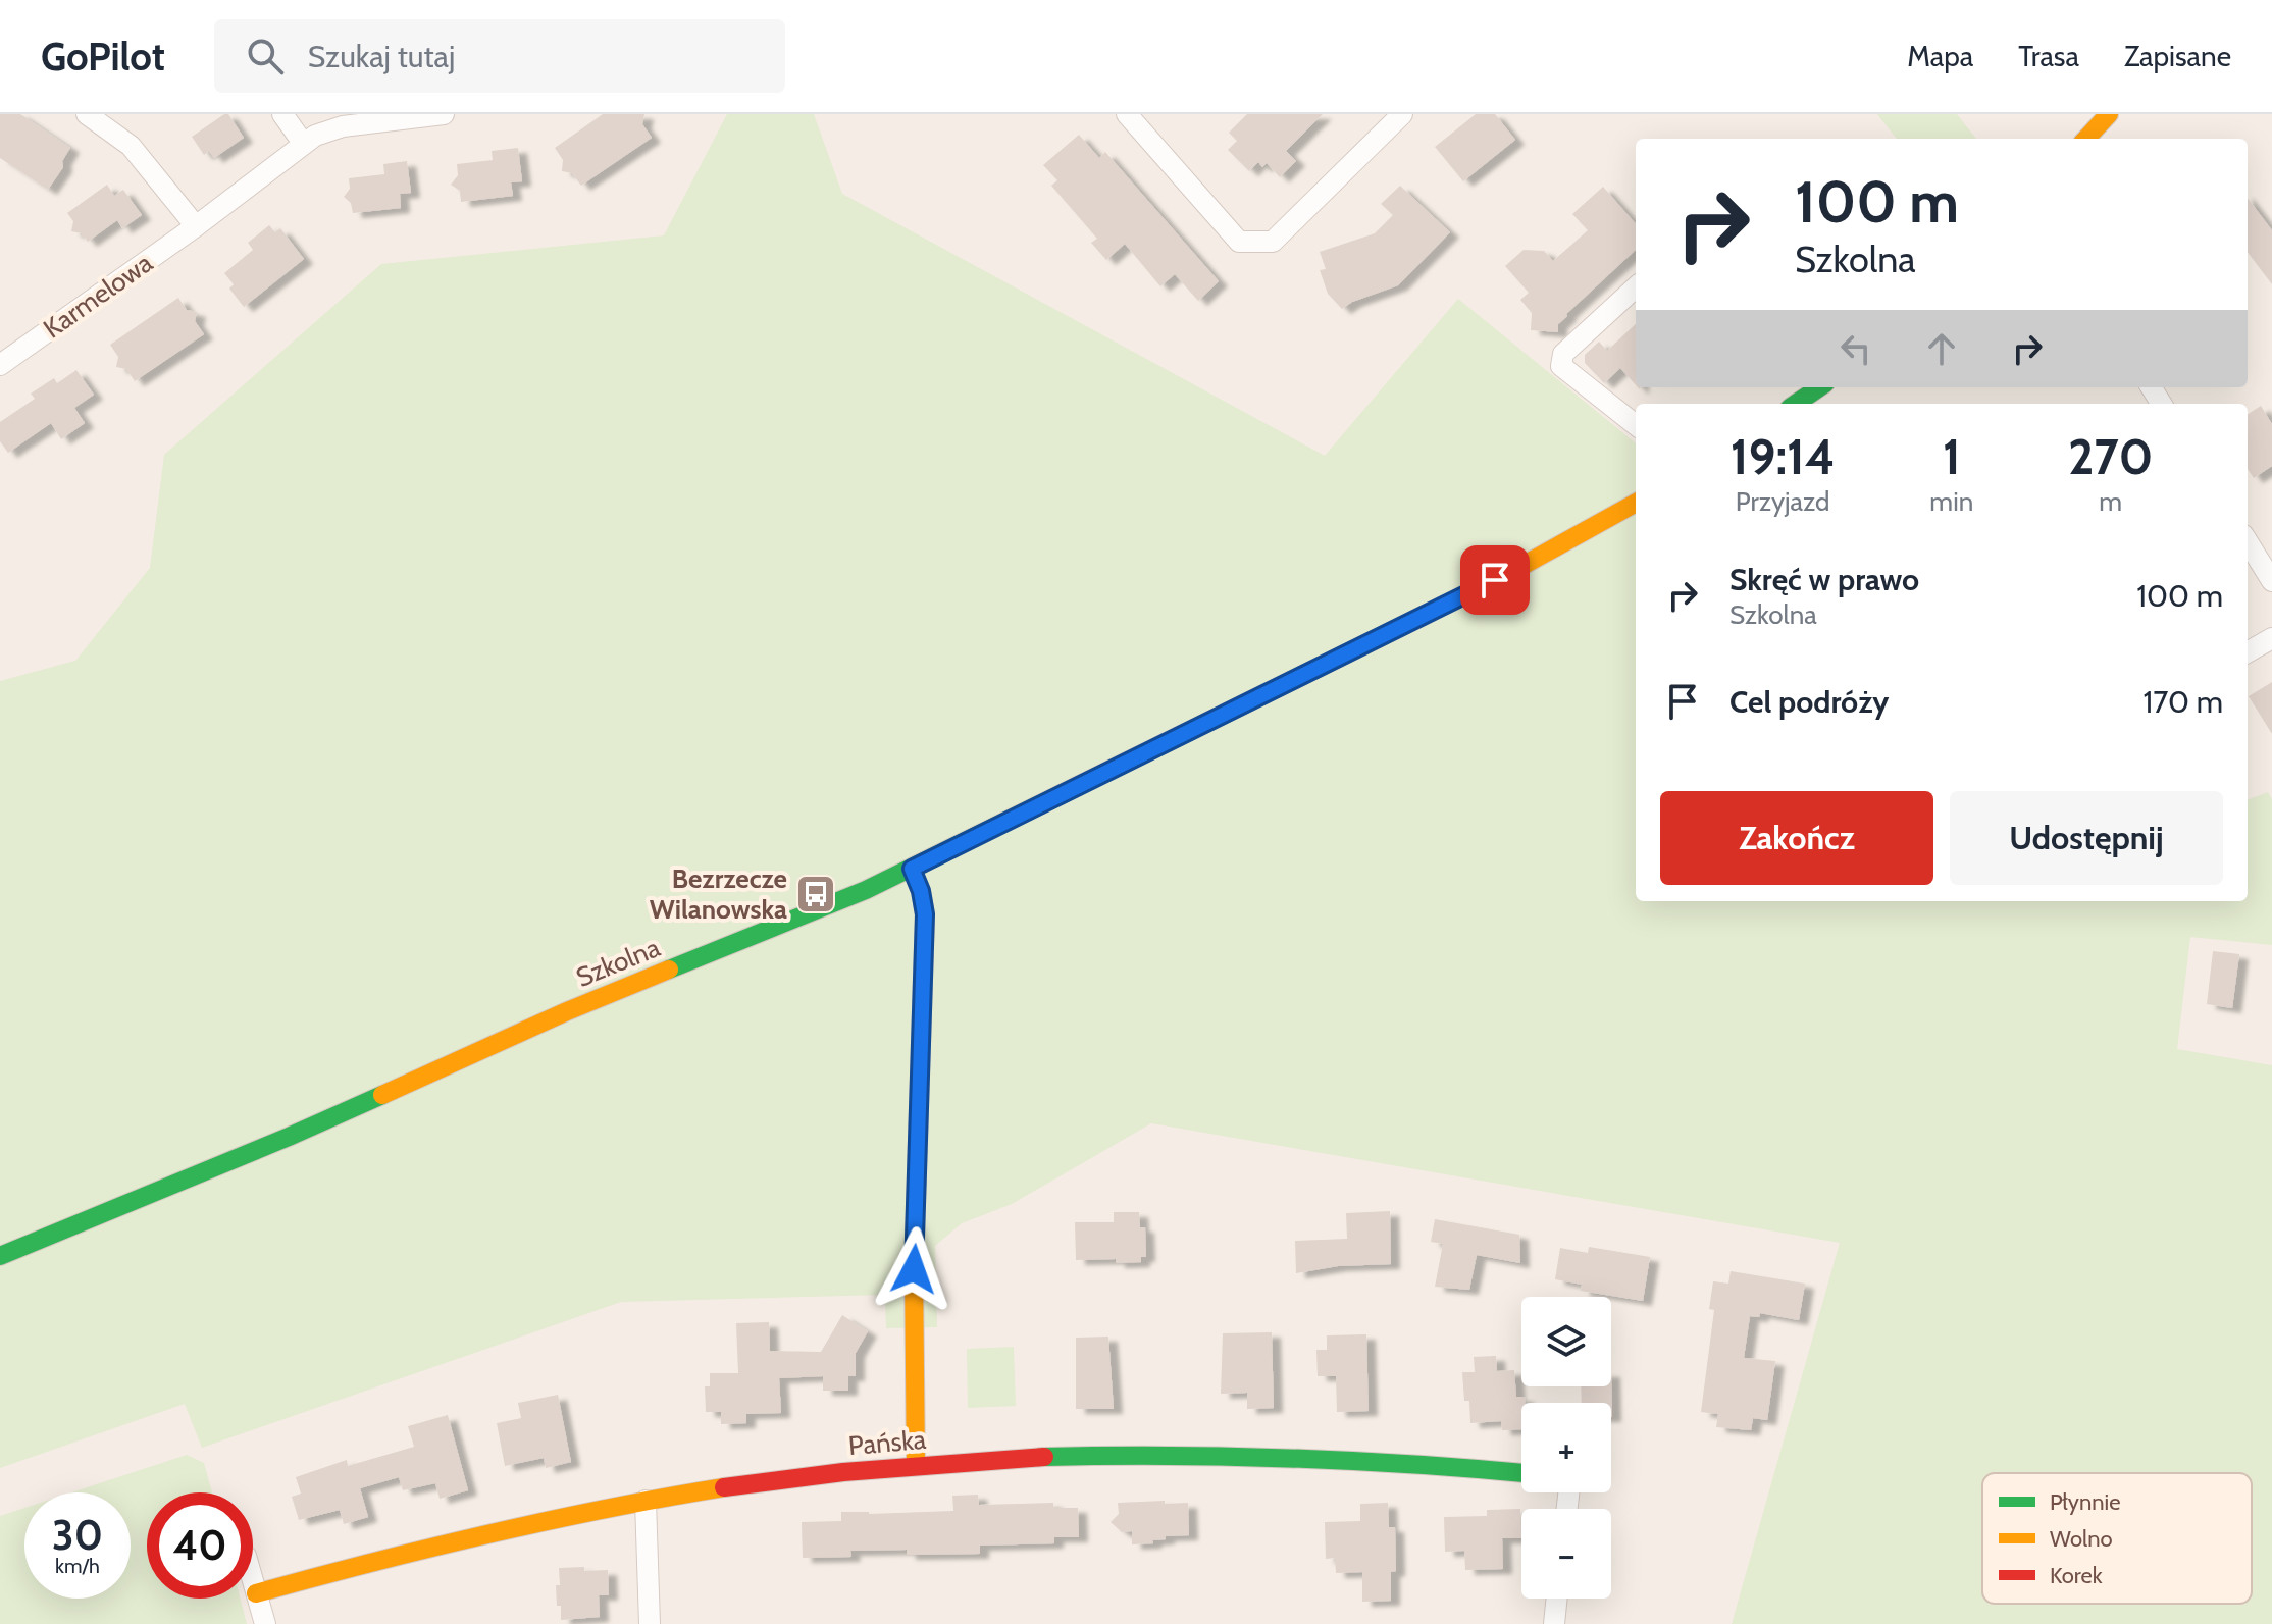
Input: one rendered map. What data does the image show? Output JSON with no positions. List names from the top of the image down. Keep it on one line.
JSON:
{"streets":{"street":["Karmelowa","Szkolna","Pańska"]},"places":{"bus stop":["Bezrzecze Wilanowska"]},"legend":["Płynnie","Wolno","Korek"],"page":{"header":"GoPilot","search":"Szukaj tutaj","nav":["Mapa","Trasa","Zapisane"],"turn":["100 m","Szkolna"],"eta":["19:14","Przyjazd","1","min","270","m"],"list":[{"name":"Skręć w prawo","note":"Szkolna","value":"100 m"},{"name":"Cel podróży","value":"170 m"}],"buttons":["Zakończ","Udostępnij"],"map_buttons":["+","−"],"speed":"30 km/h","limit":"40"}}
